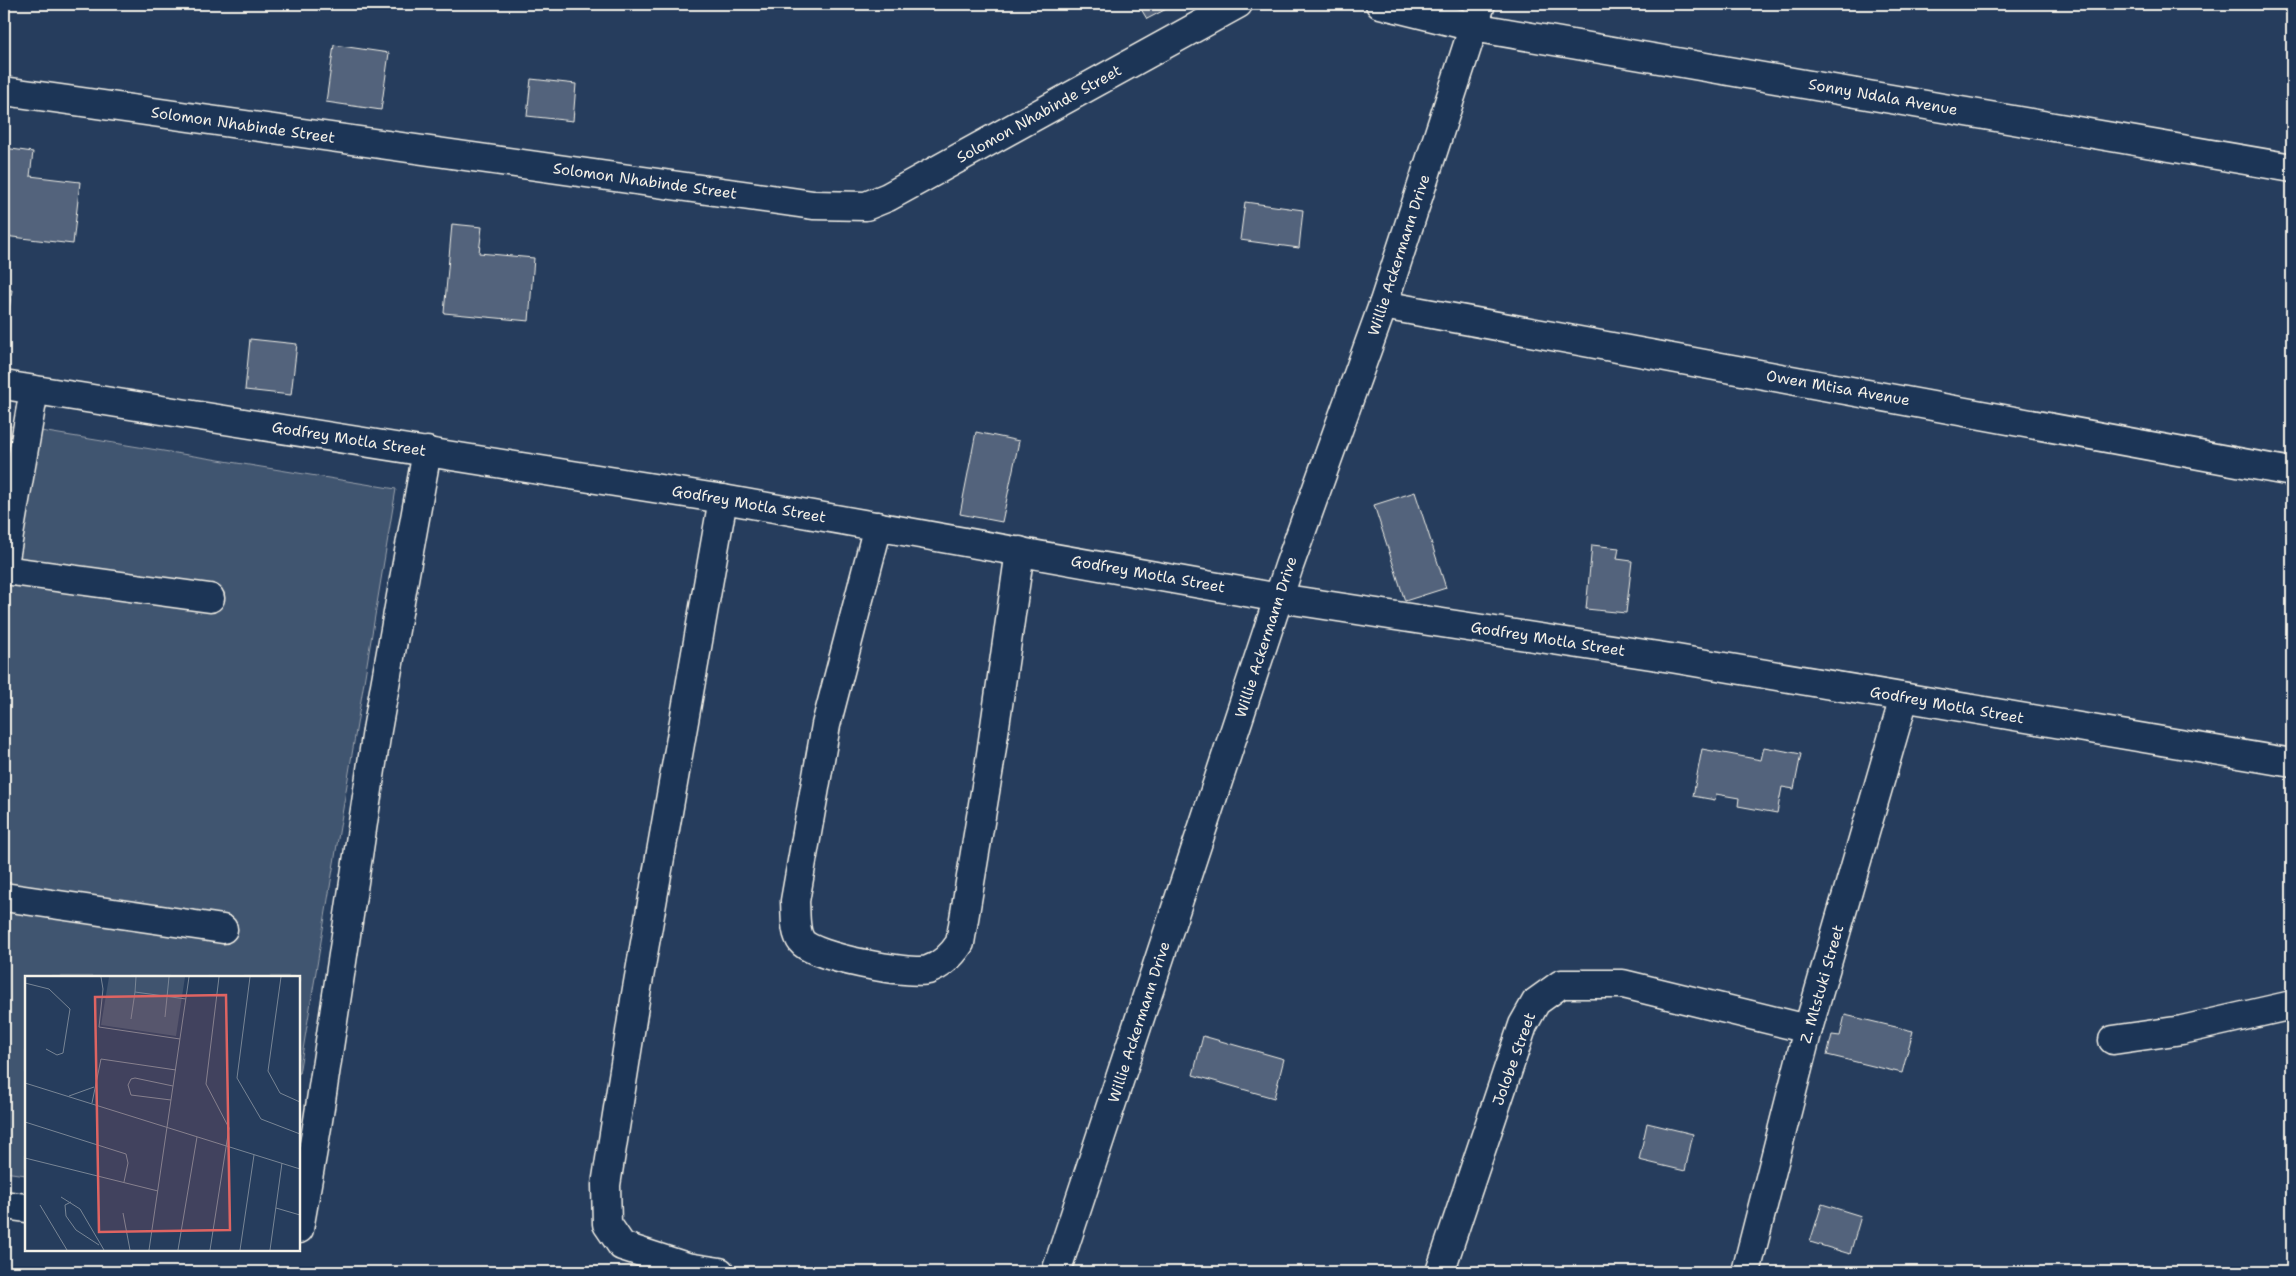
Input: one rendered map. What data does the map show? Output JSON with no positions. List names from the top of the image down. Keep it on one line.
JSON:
{"streets":{"street":["Sonny Ndala Avenue","Solomon Nhabinde Street","Willie Ackermann Drive","Owen Mtisa Avenue","Godfrey Motla Street","Z. Mtstuki Street","Jolobe Street"]},"crossings":[["Sonny Ndala Avenue","Willie Ackermann Drive"],["Willie Ackermann Drive","Owen Mtisa Avenue"],["Willie Ackermann Drive","Godfrey Motla Street"],["Godfrey Motla Street","Z. Mtstuki Street"],["Z. Mtstuki Street","Jolobe Street"]]}
